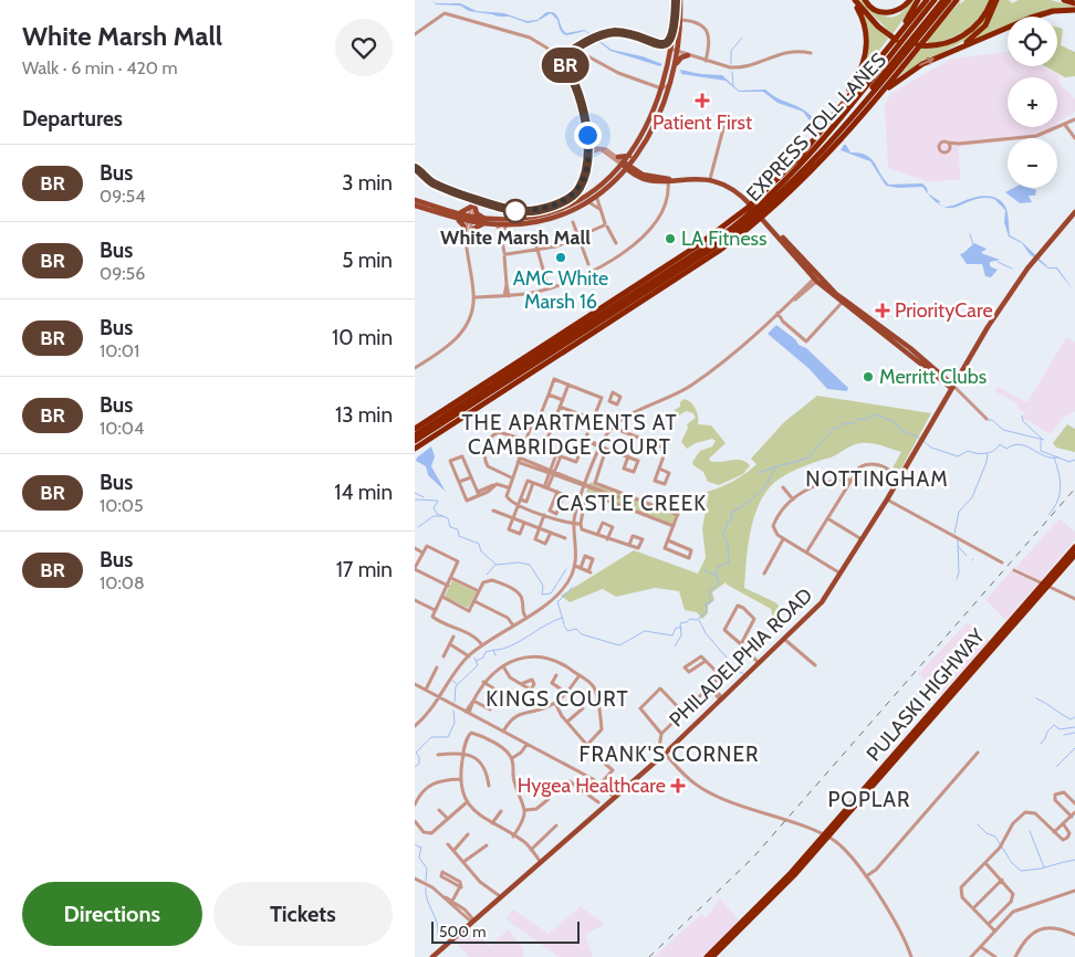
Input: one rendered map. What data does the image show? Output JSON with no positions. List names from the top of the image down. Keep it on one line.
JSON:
{"streets":{"highway":["EXPRESS TOLL LANES","PULASKI HIGHWAY"],"main road":["PHILADELPHIA ROAD"]},"districts":["THE APARTMENTS AT CAMBRIDGE COURT","NOTTINGHAM","CASTLE CREEK","KINGS COURT","FRANK'S CORNER","POPLAR"],"places":{"health":["Patient First","PriorityCare","Hygea Healthcare"],"other":["White Marsh Mall","LA Fitness","AMC White Marsh 16","Merritt Clubs"]},"lines":["bus line BR"],"scale_bar":"500 m","page":{"heading":[["White Marsh Mall","Walk · 6 min · 420 m"],"Departures"],"on_map":"BR","map_buttons":["+","−"],"list":[{"mark":"BR","name":"Bus","note":"09:54","value":"3 min"},{"mark":"BR","name":"Bus","note":"09:56","value":"5 min"},{"mark":"BR","name":"Bus","note":"10:01","value":"10 min"},{"mark":"BR","name":"Bus","note":"10:04","value":"13 min"},{"mark":"BR","name":"Bus","note":"10:05","value":"14 min"},{"mark":"BR","name":"Bus","note":"10:08","value":"17 min"}],"buttons":["Directions","Tickets"],"scale":"500 m"}}
